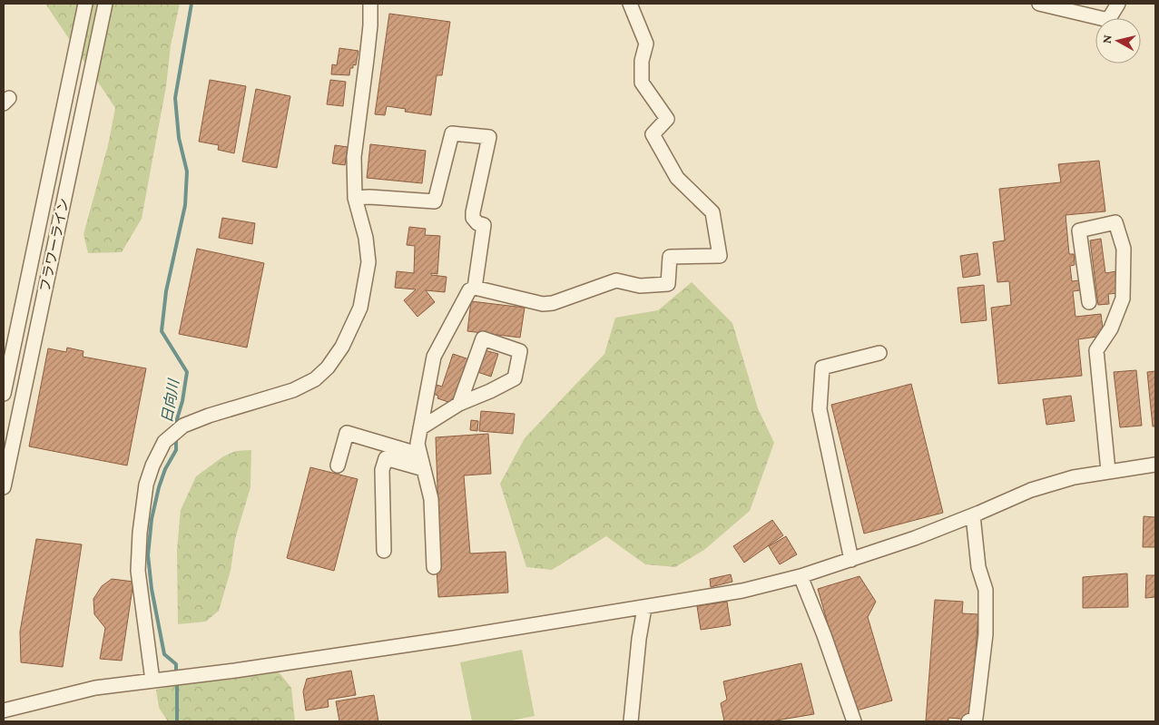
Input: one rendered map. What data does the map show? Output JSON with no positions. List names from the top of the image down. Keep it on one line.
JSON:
{"streets":{"street":["フラワーライン"]},"water":["日向川"],"north":"left"}
